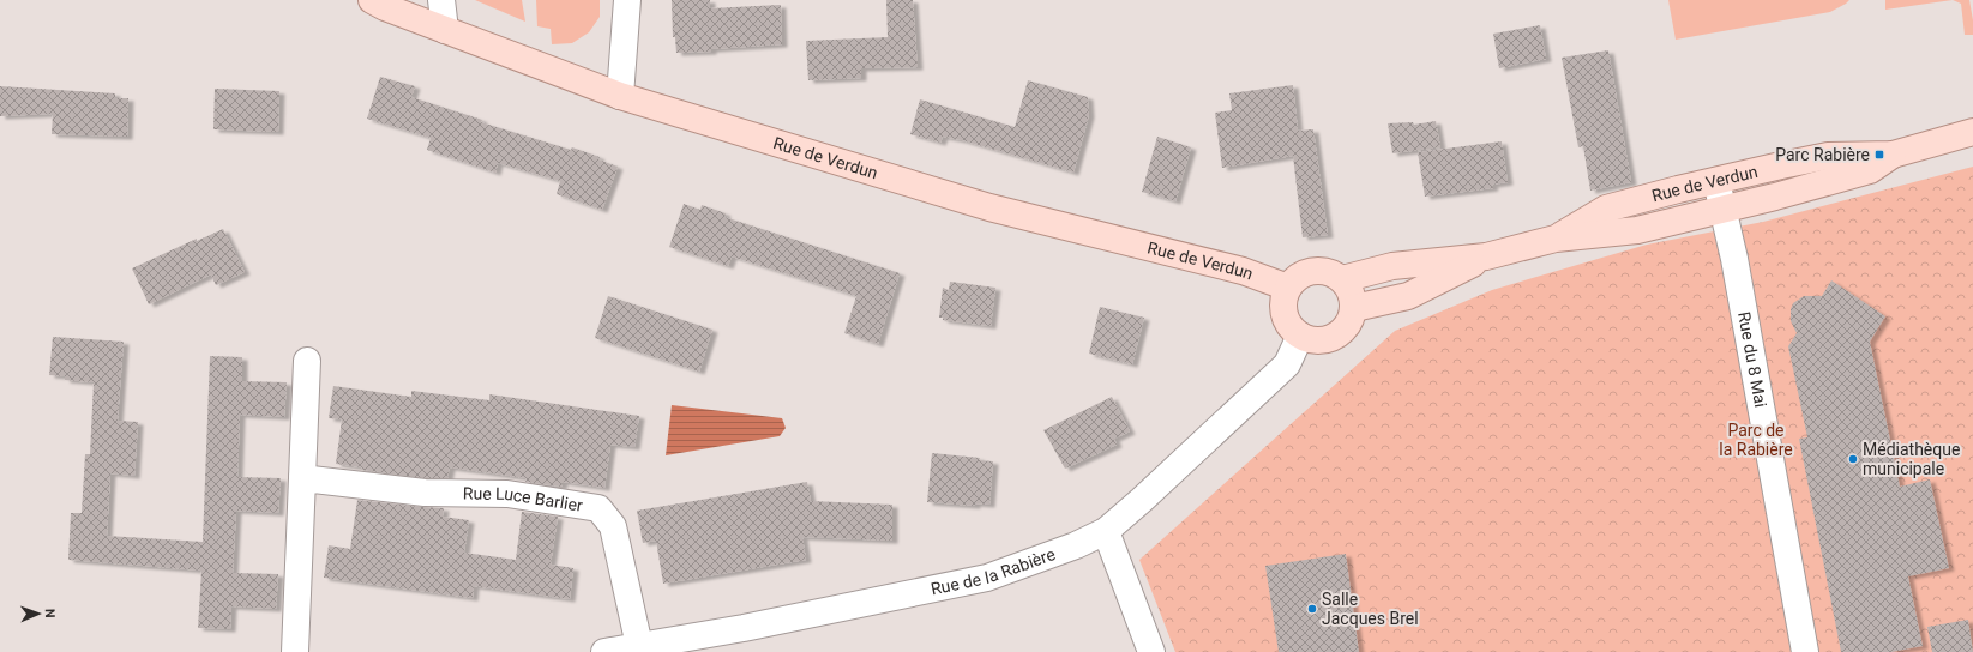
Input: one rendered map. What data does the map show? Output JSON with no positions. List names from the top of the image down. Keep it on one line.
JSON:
{"streets":{"main road":["Rue de Verdun"],"street":["Rue du 8 Mai","Rue Luce Barlier","Rue de la Rabière"]},"crossings":[["Rue de Verdun","Rue du 8 Mai"],["Rue de Verdun","Rue de la Rabière"],["Rue Luce Barlier","Rue de la Rabière"]],"parks":["Parc de la Rabière"],"places":{"transit":["Parc Rabière"],"other":["Médiathèque municipale","Salle Jacques Brel"]},"north":"right"}
